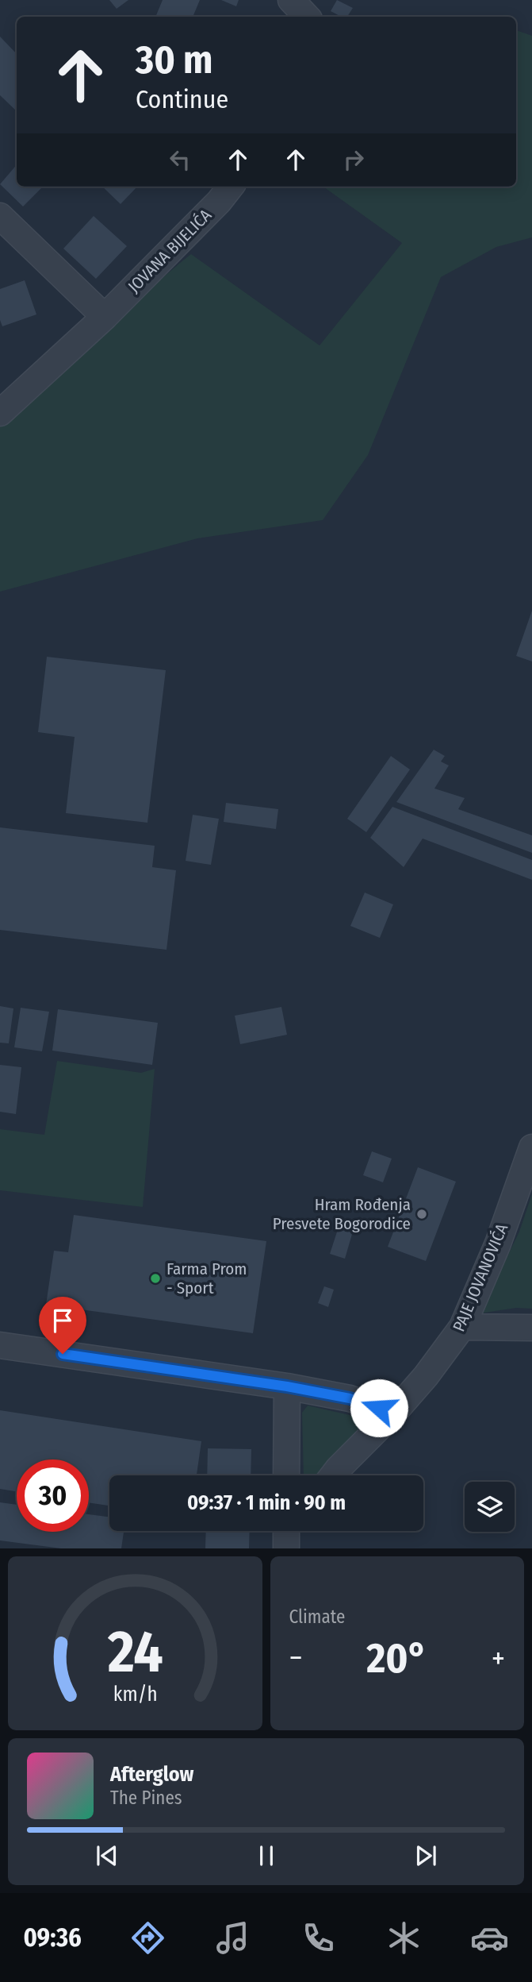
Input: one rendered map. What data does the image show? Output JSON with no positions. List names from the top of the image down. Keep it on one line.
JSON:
{"streets":{"street":["JOVANA BIJELIĆA","PAJE JOVANOVIĆA"]},"places":["Hram Rođenja Presvete Bogorodice","Farma Prom - Sport"],"page":{"turn":["30 m","Continue"],"limit":"30","trip":"09:37 · 1 min · 90 m","tile":"Climate","heat":["−","20°","+"],"song":["Afterglow","The Pines"],"tabs":"09:36","gauge":["24","km/h"]}}
